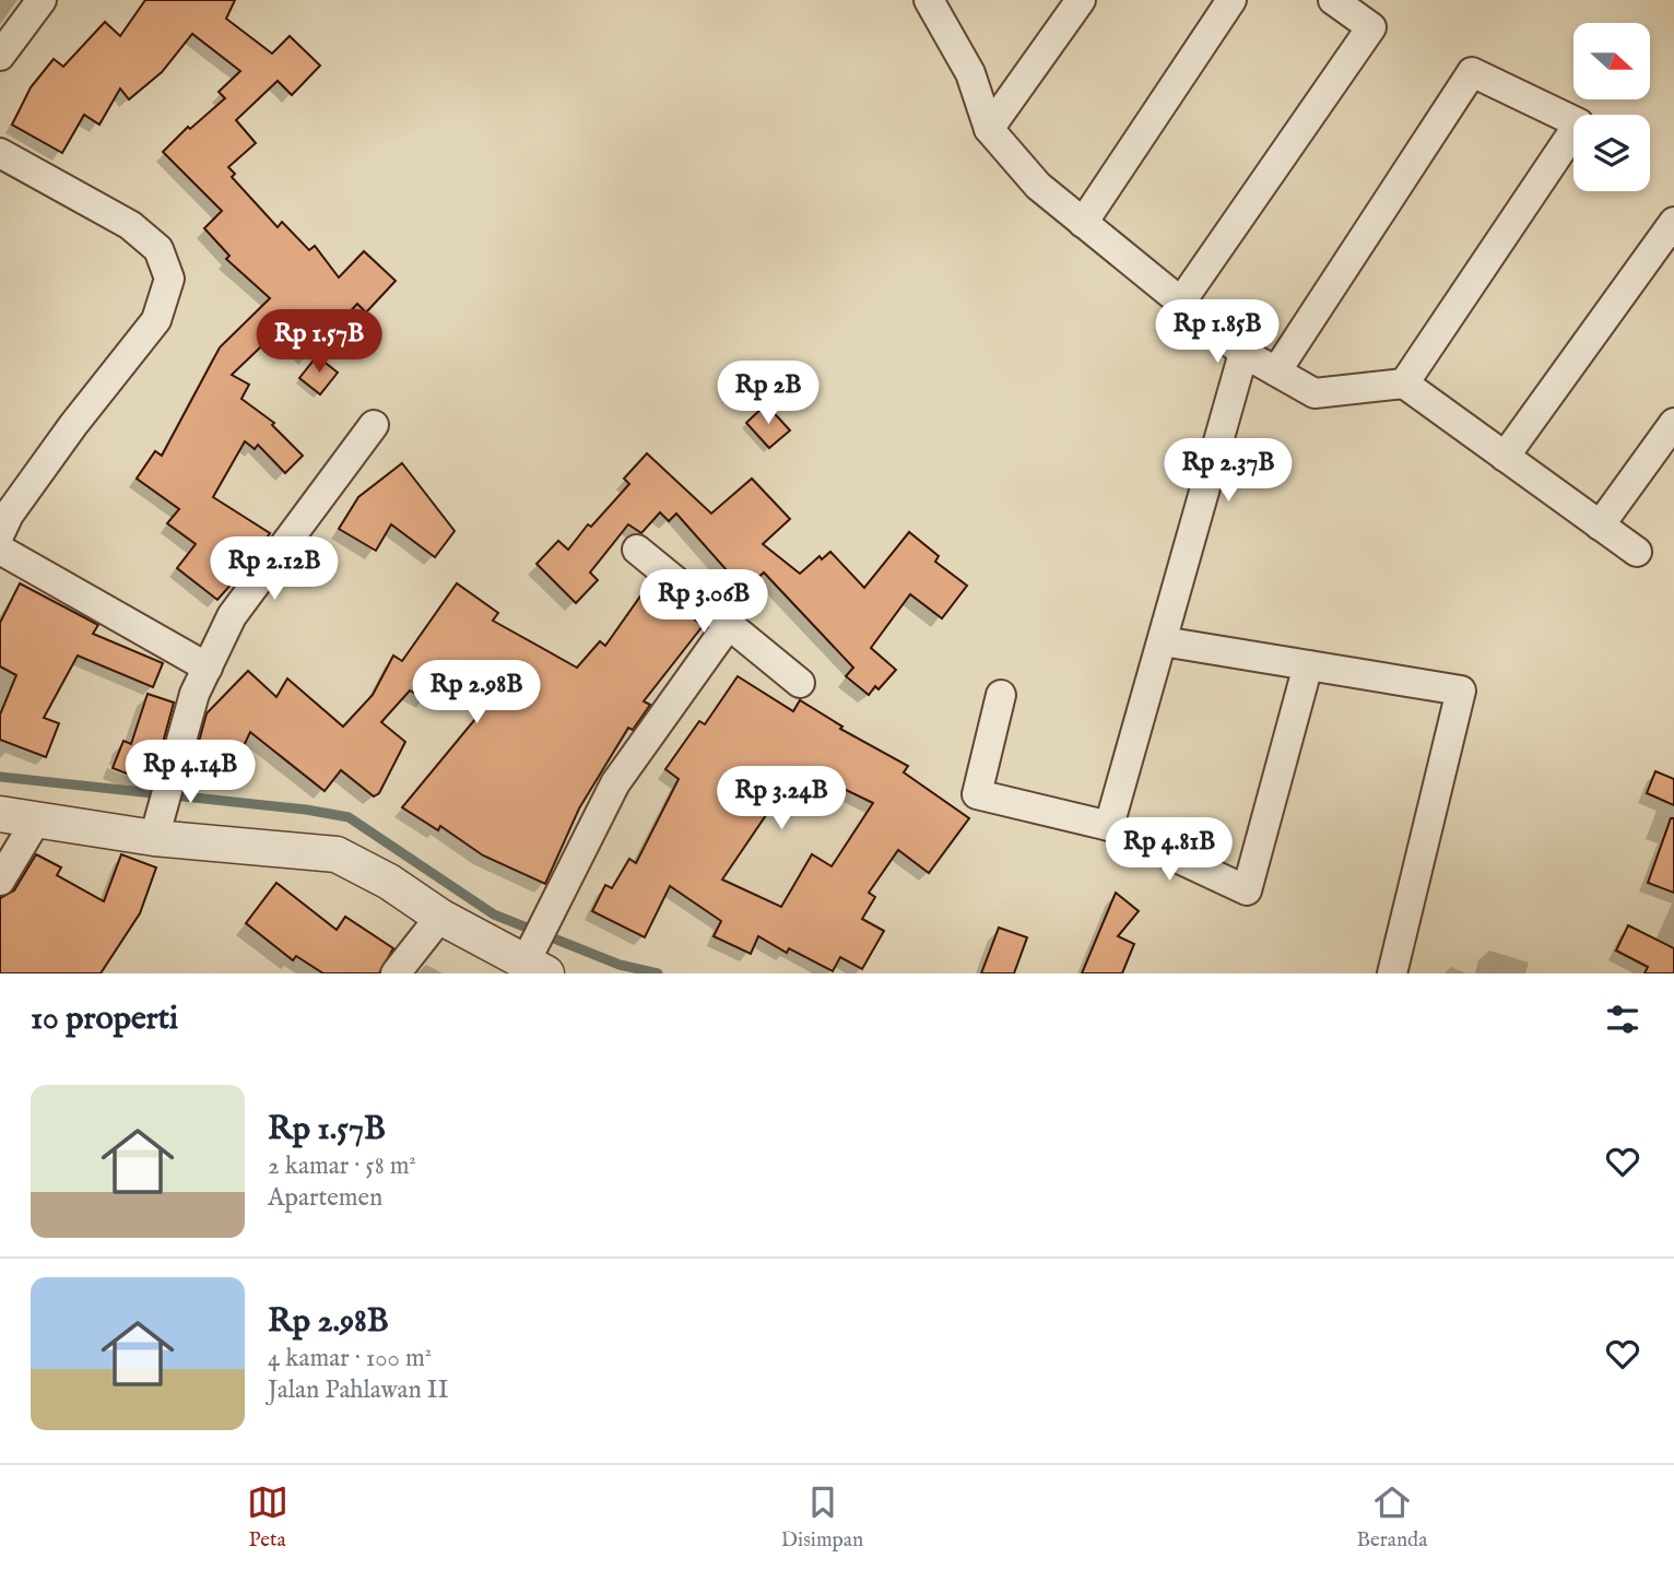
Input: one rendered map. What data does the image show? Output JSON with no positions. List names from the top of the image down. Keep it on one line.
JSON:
{"north":"right","page":{"price":["Rp 1.85B","Rp 1.57B","Rp 2B","Rp 2.37B","Rp 2.12B","Rp 3.06B","Rp 2.98B","Rp 4.14B","Rp 3.24B","Rp 4.81B"],"heading":"10 properti","list":[{"name":"Rp 1.57B","note":"2 kamar · 58 m² · Apartemen"},{"name":"Rp 2.98B","note":"4 kamar · 100 m² · Jalan Pahlawan II"}],"tabs":["Peta","Disimpan","Beranda"]}}
